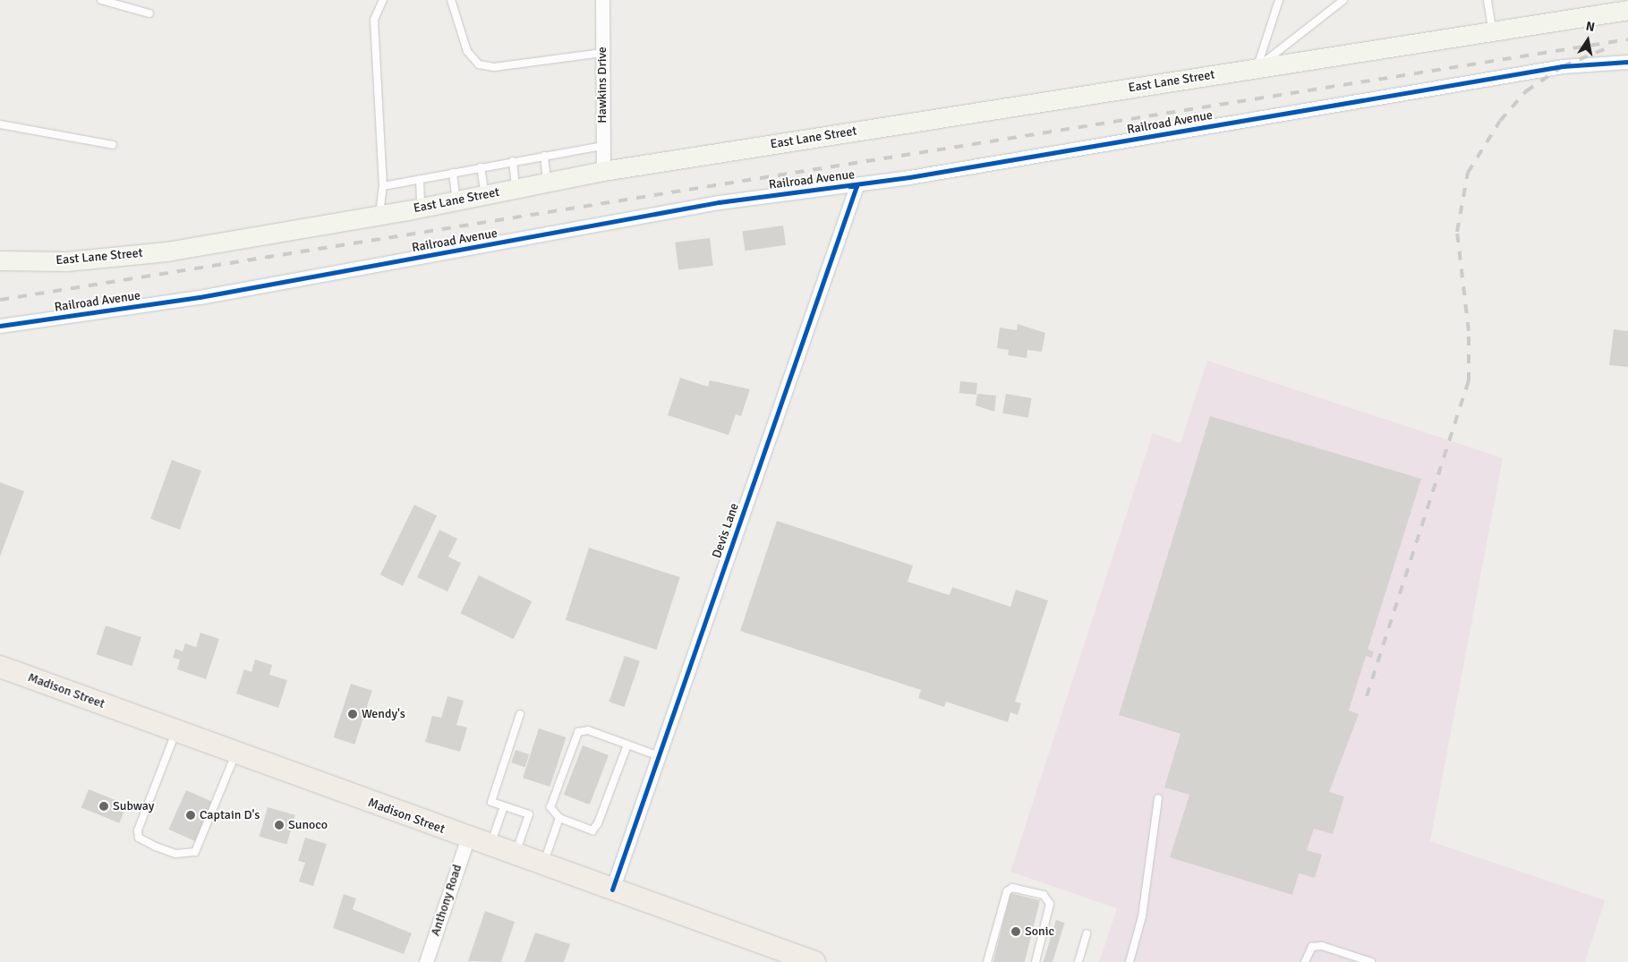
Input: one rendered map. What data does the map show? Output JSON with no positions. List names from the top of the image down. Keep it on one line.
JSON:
{"streets":{"main road":["Madison Street"],"street":["East Lane Street","Hawkins Drive","Railroad Avenue","Devis Lane","Anthony Road"]},"crossings":[["East Lane Street","Hawkins Drive"],["Railroad Avenue","Devis Lane"],["Devis Lane","Madison Street"],["Madison Street","Anthony Road"]],"places":["Wendy's","Subway","Captain D's","Sunoco","Sonic"],"north":"top"}
